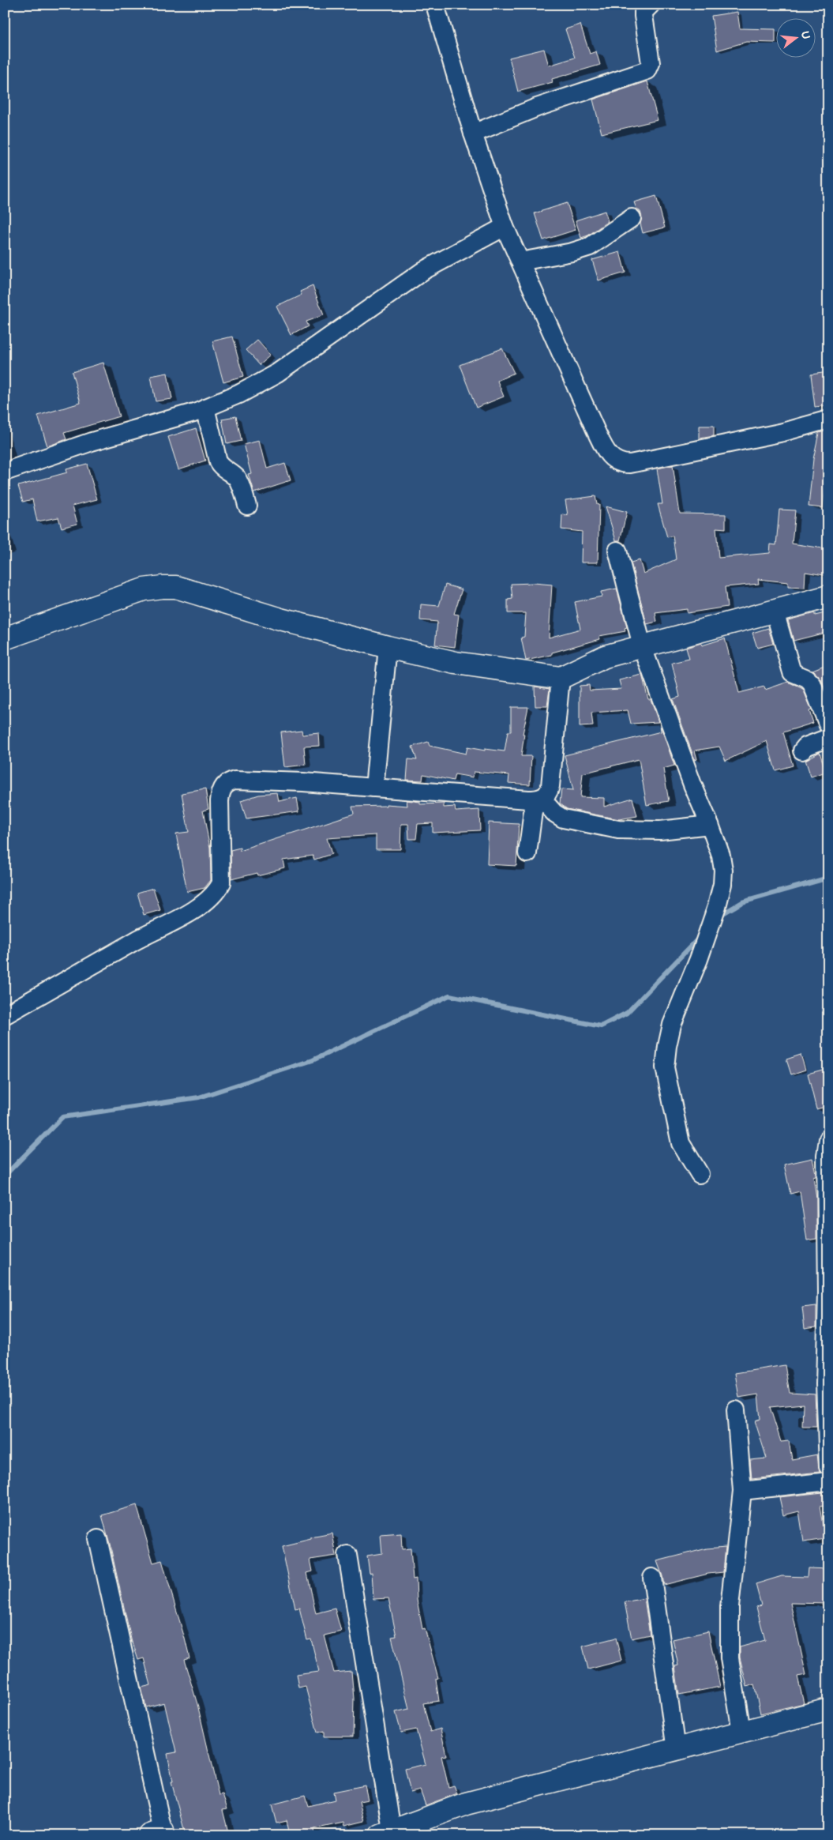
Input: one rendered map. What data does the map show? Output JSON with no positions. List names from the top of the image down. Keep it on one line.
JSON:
{"north":"right"}
